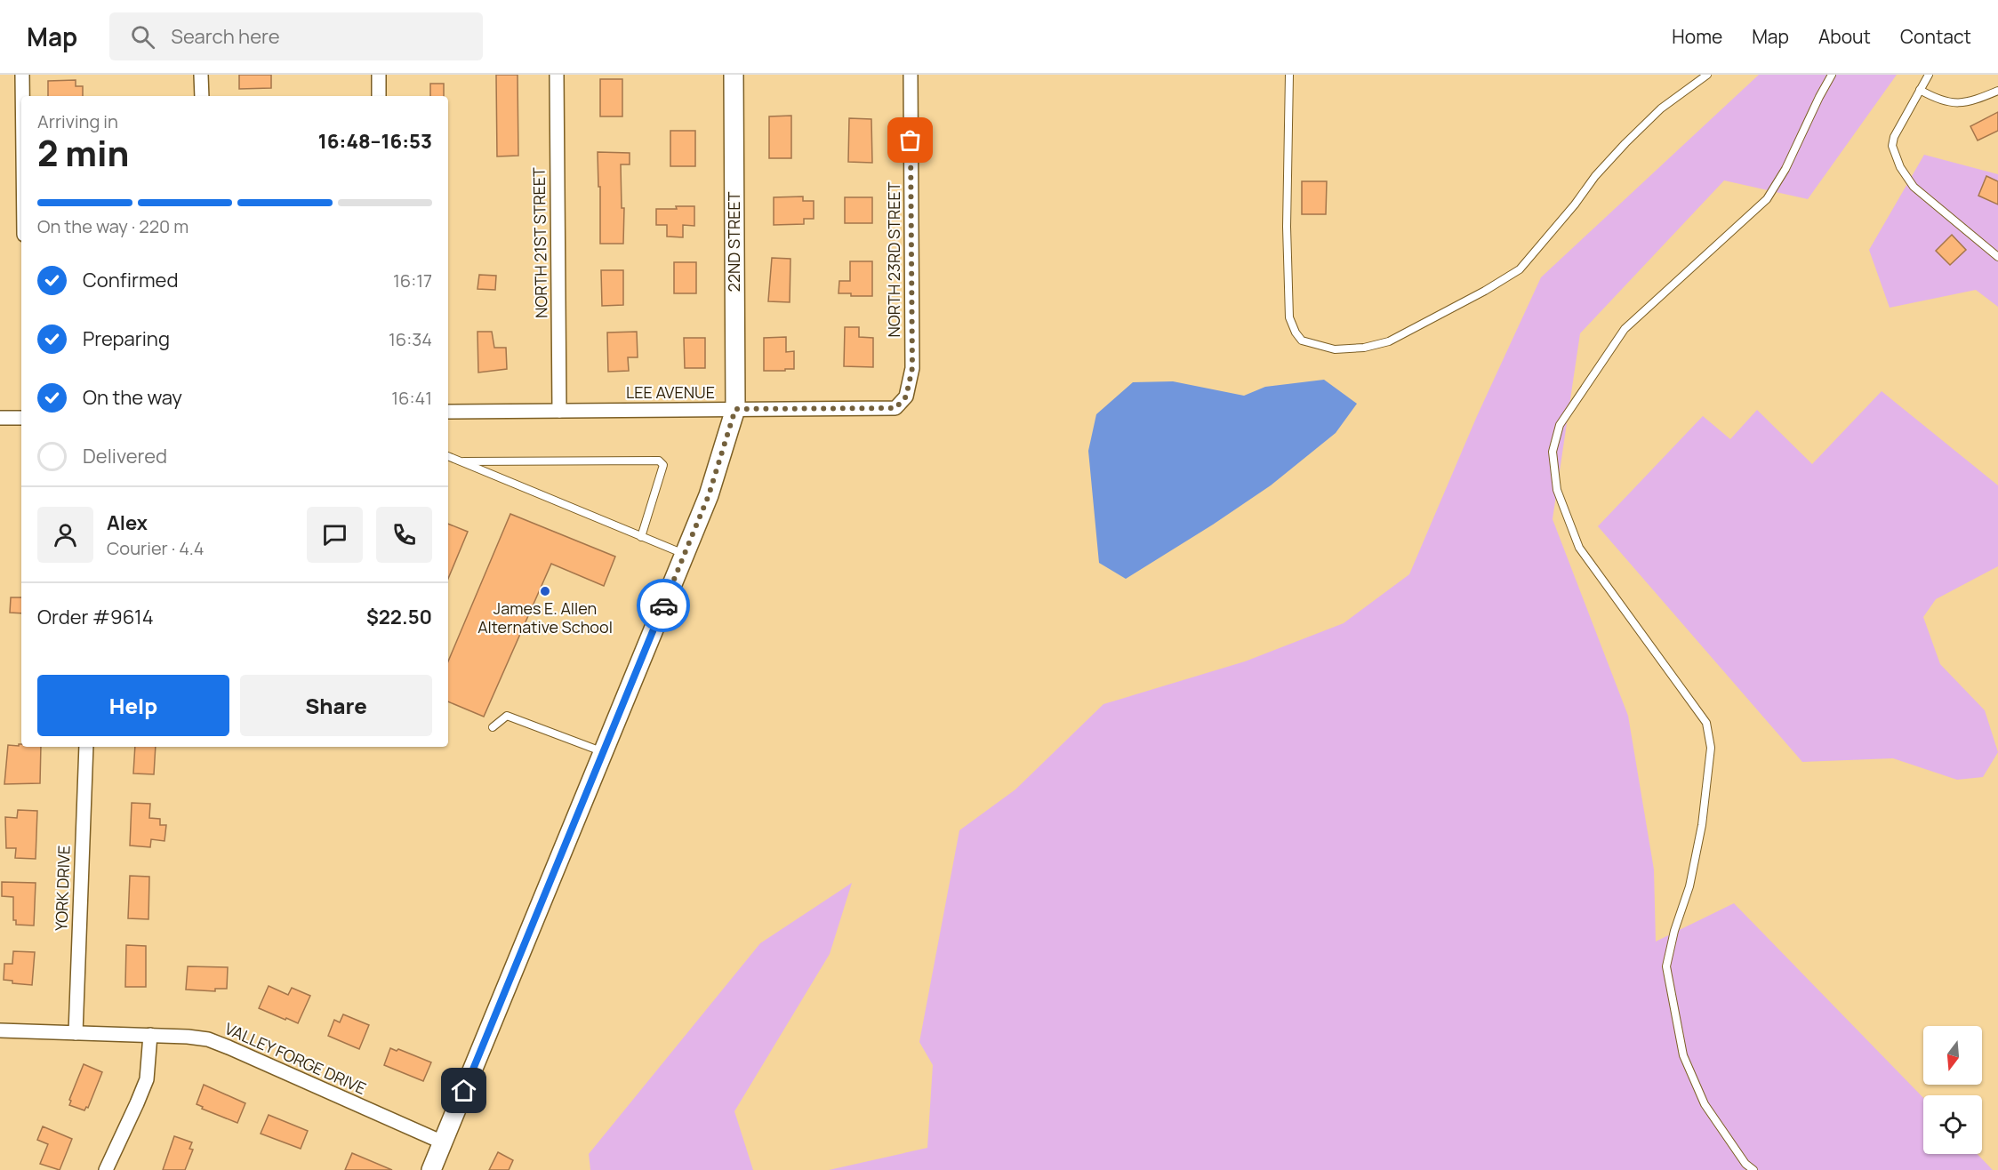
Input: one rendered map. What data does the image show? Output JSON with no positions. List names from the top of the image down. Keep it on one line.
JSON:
{"streets":{"street":["22ND STREET","NORTH 21ST STREET","NORTH 23RD STREET","LEE AVENUE","YORK DRIVE","VALLEY FORGE DRIVE"]},"crossings":[["22ND STREET","LEE AVENUE"],["22ND STREET","VALLEY FORGE DRIVE"],["NORTH 21ST STREET","LEE AVENUE"],["NORTH 23RD STREET","LEE AVENUE"],["YORK DRIVE","VALLEY FORGE DRIVE"]],"places":["James E. Allen Alternative School"],"north":"bottom","page":{"header":"Map","search":"Search here","nav":["Home","Map","About","Contact"],"heading":["2 min","Arriving in","16:48–16:53"],"panel":["Alex","Courier · 4.4","Order #9614","$22.50"],"bar":"On the way · 220 m","list":[["Confirmed","16:17"],["Preparing","16:34"],["On the way","16:41"],"Delivered"],"buttons":["Help","Share"]}}
